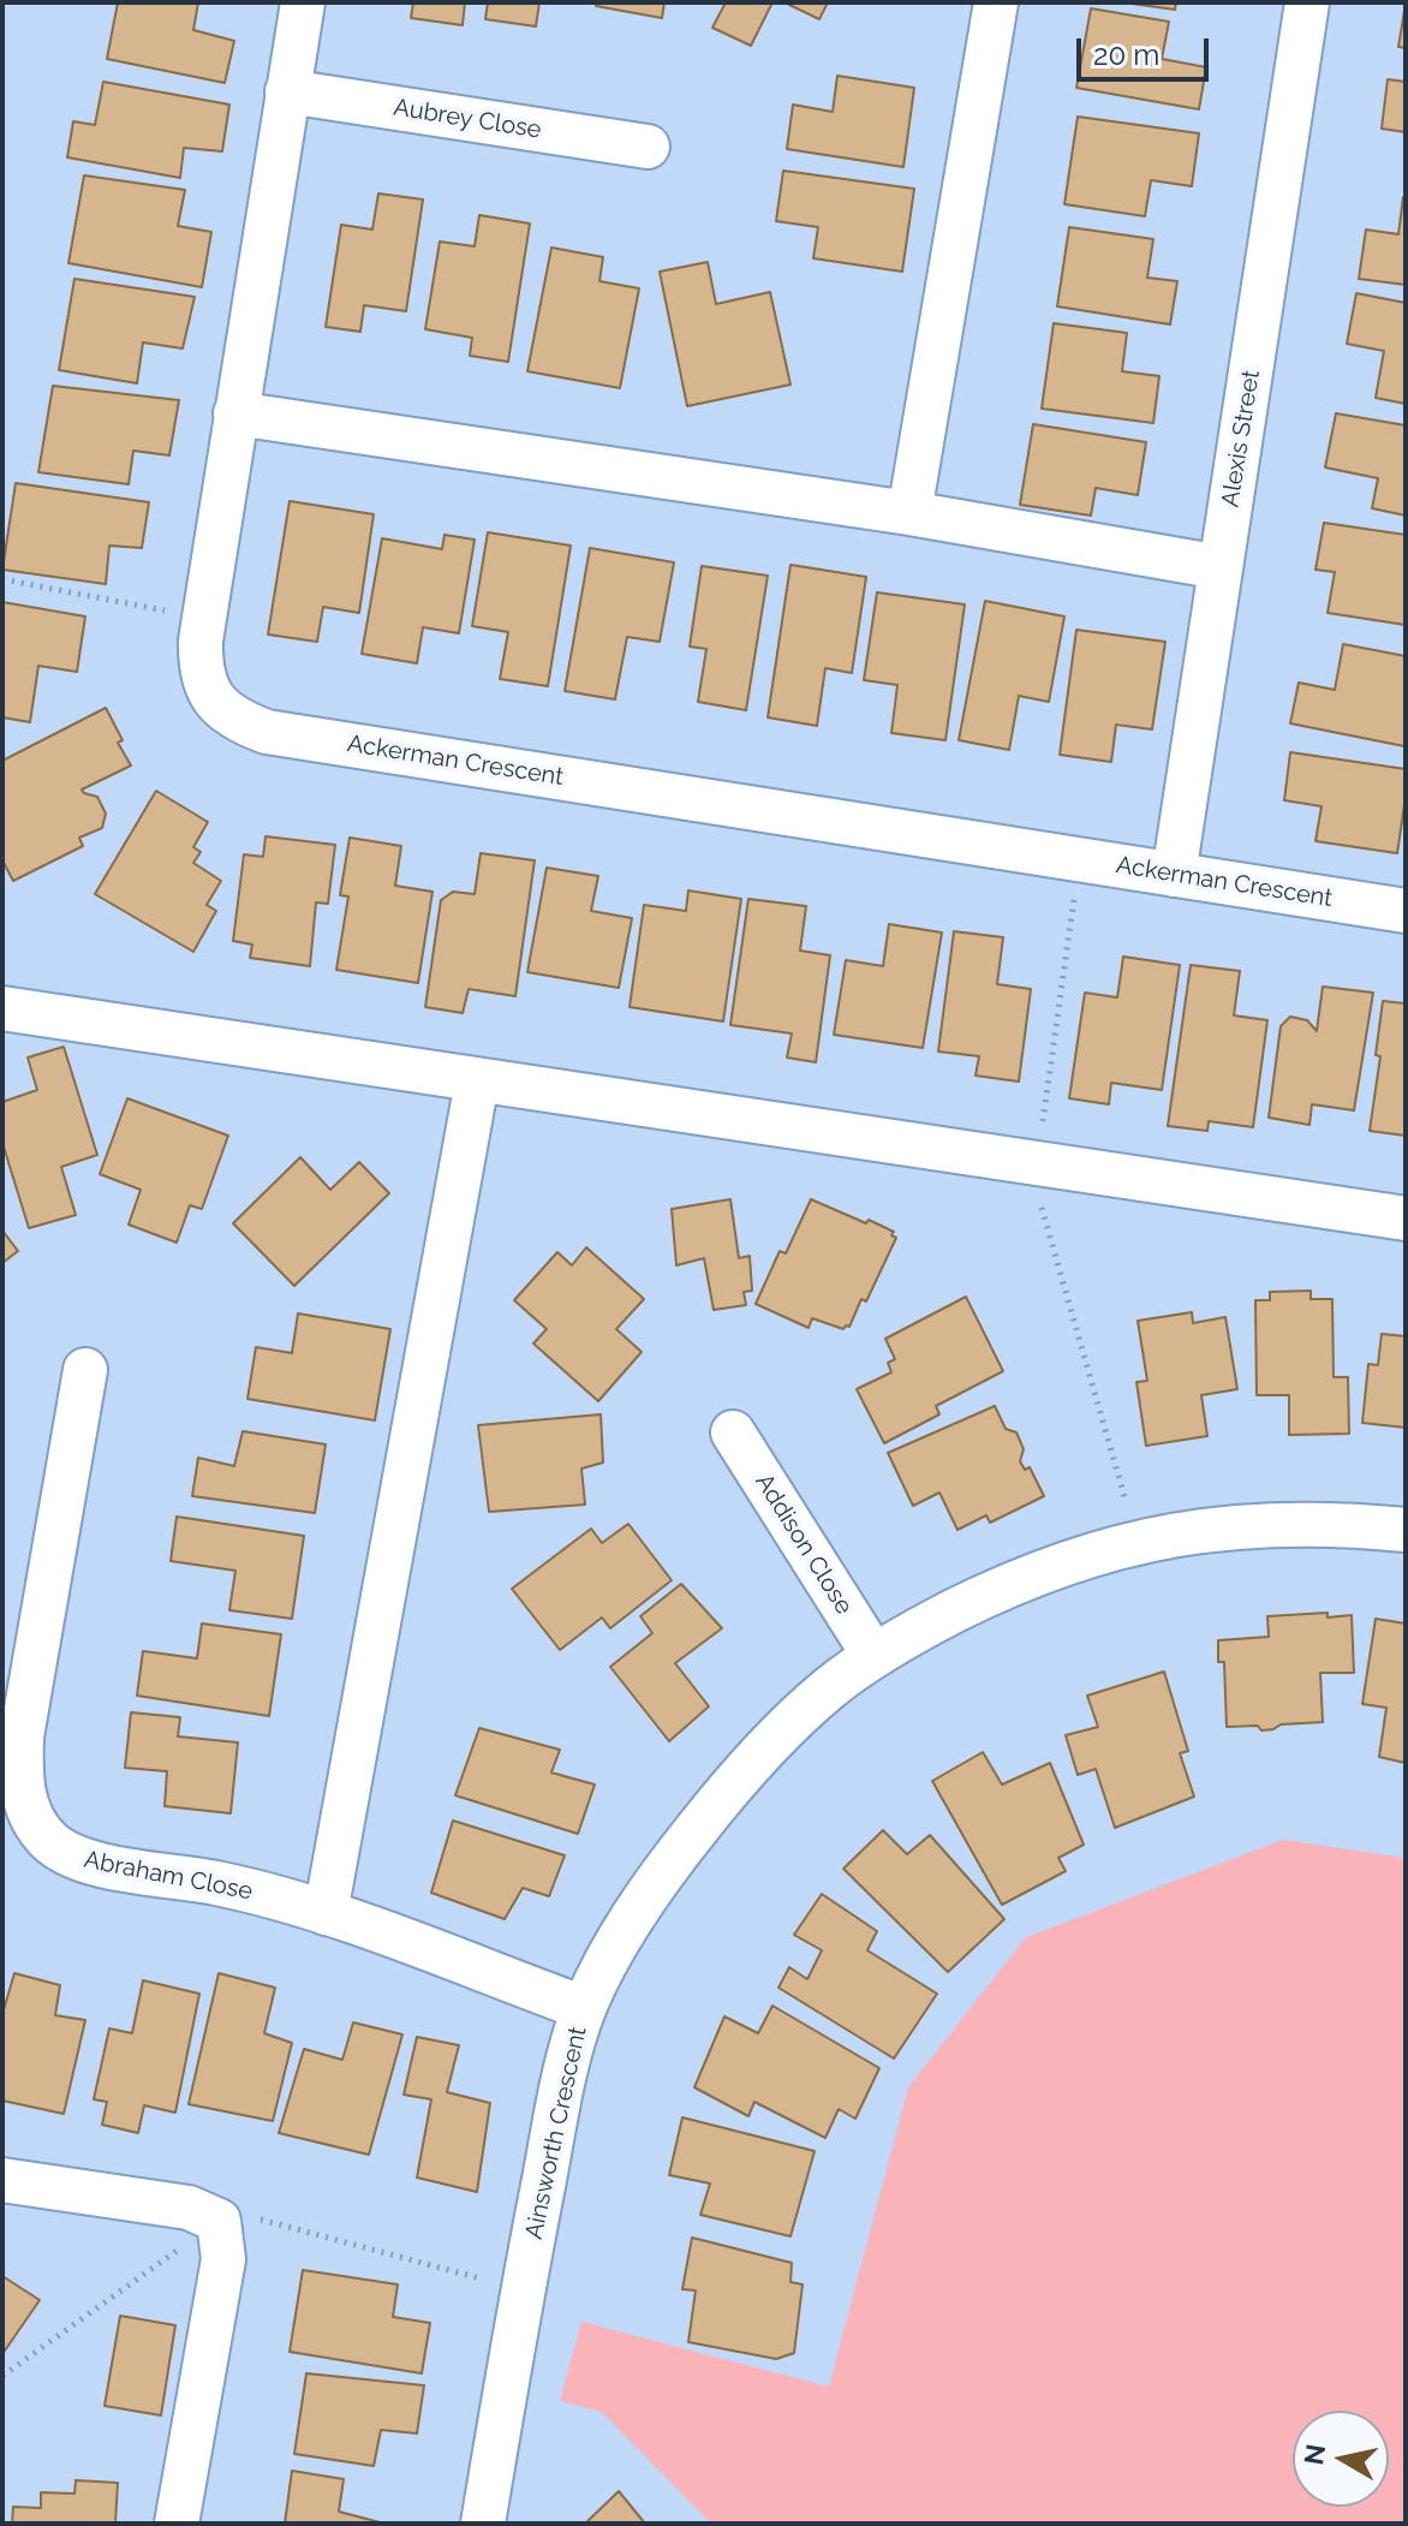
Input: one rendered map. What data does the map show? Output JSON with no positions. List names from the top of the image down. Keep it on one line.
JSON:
{"streets":{"street":["Aubrey Close","Alexis Street","Ackerman Crescent","Addison Close","Abraham Close","Ainsworth Crescent"]},"crossings":[["Aubrey Close","Ackerman Crescent"],["Alexis Street","Ackerman Crescent"],["Addison Close","Ainsworth Crescent"],["Abraham Close","Ainsworth Crescent"]],"scale_bar":"20 m","north":"left"}
